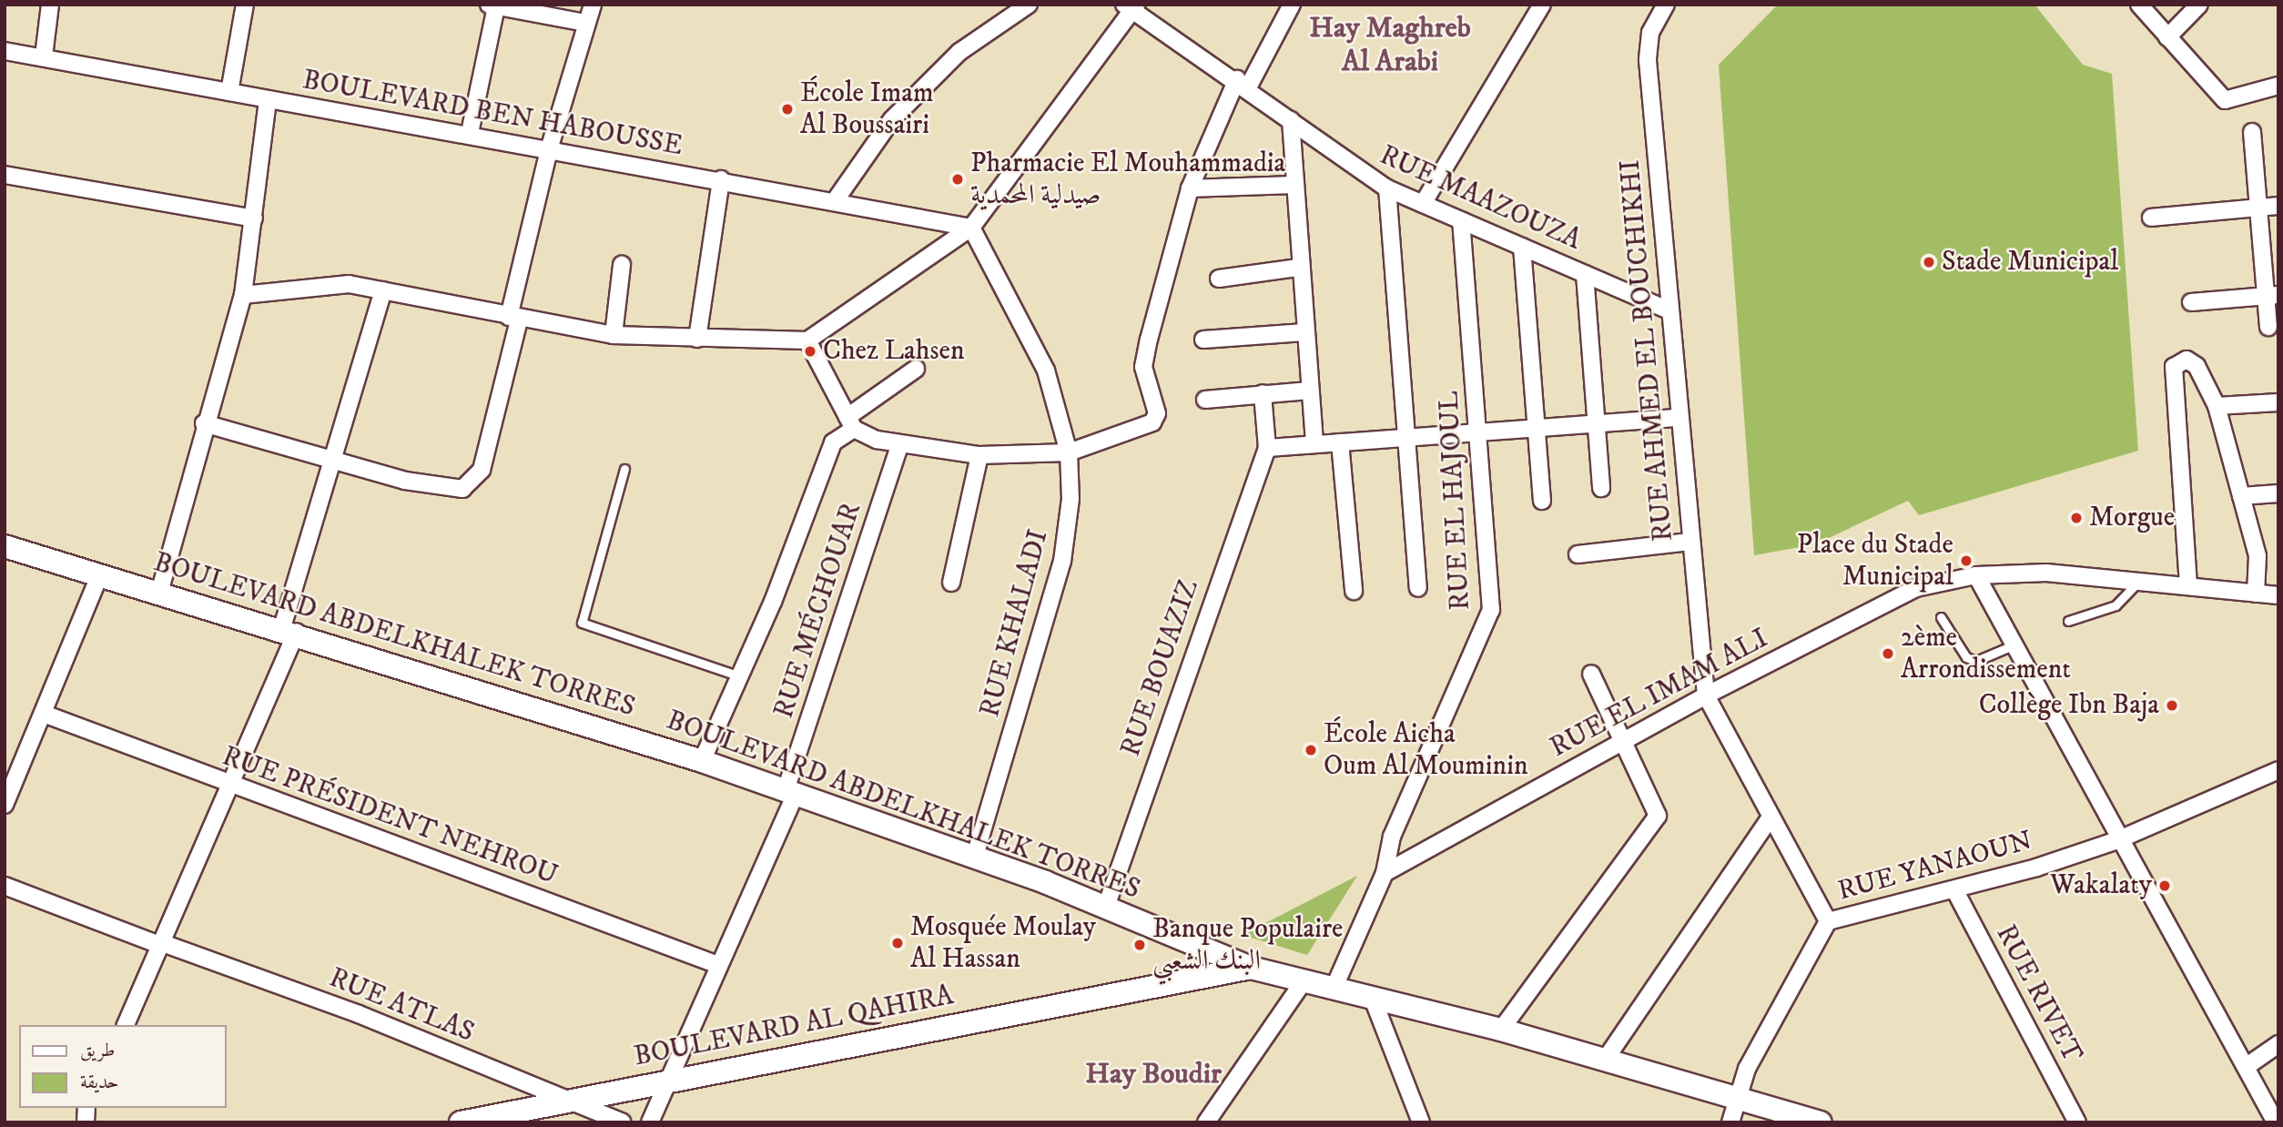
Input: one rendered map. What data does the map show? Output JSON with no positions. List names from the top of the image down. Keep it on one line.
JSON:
{"streets":{"main road":["BOULEVARD ABDELKHALEK TORRES","BOULEVARD AL QAHIRA"],"street":["BOULEVARD BEN HABOUSSE","RUE MAAZOUZA","RUE AHMED EL BOUCHIKHI","RUE EL HAJOUL","RUE MÉCHOUAR","RUE KHALADI","RUE BOUAZIZ","RUE EL IMAM ALI","RUE PRÉSIDENT NEHROU","RUE YANAOUN","RUE RIVET","RUE ATLAS"]},"crossings":[["BOULEVARD BEN HABOUSSE","RUE KHALADI"],["RUE MAAZOUZA","RUE AHMED EL BOUCHIKHI"],["RUE MAAZOUZA","RUE EL HAJOUL"],["RUE AHMED EL BOUCHIKHI","RUE EL IMAM ALI"],["RUE AHMED EL BOUCHIKHI","RUE YANAOUN"],["RUE EL HAJOUL","RUE EL IMAM ALI"],["RUE MÉCHOUAR","BOULEVARD ABDELKHALEK TORRES"],["RUE MÉCHOUAR","RUE PRÉSIDENT NEHROU"],["RUE MÉCHOUAR","BOULEVARD AL QAHIRA"],["RUE KHALADI","BOULEVARD ABDELKHALEK TORRES"],["BOULEVARD ABDELKHALEK TORRES","RUE BOUAZIZ"],["BOULEVARD ABDELKHALEK TORRES","BOULEVARD AL QAHIRA"],["RUE EL IMAM ALI","RUE YANAOUN"],["RUE YANAOUN","RUE RIVET"],["RUE ATLAS","BOULEVARD AL QAHIRA"]],"districts":["Hay Maghreb Al Arabi","Hay Boudir"],"places":["École Imam Al Boussairi","Pharmacie El Mouhammadia صيدلية المحمدية","Stade Municipal","Chez Lahsen","Morgue","Place du Stade Municipal","2ème Arrondissement","Collège Ibn Baja","École Aicha Oum Al Mouminin","Wakalaty","Mosquée Moulay Al Hassan","Banque Populaire البنك الشعبي"],"legend":["طريق","حديقة"]}
